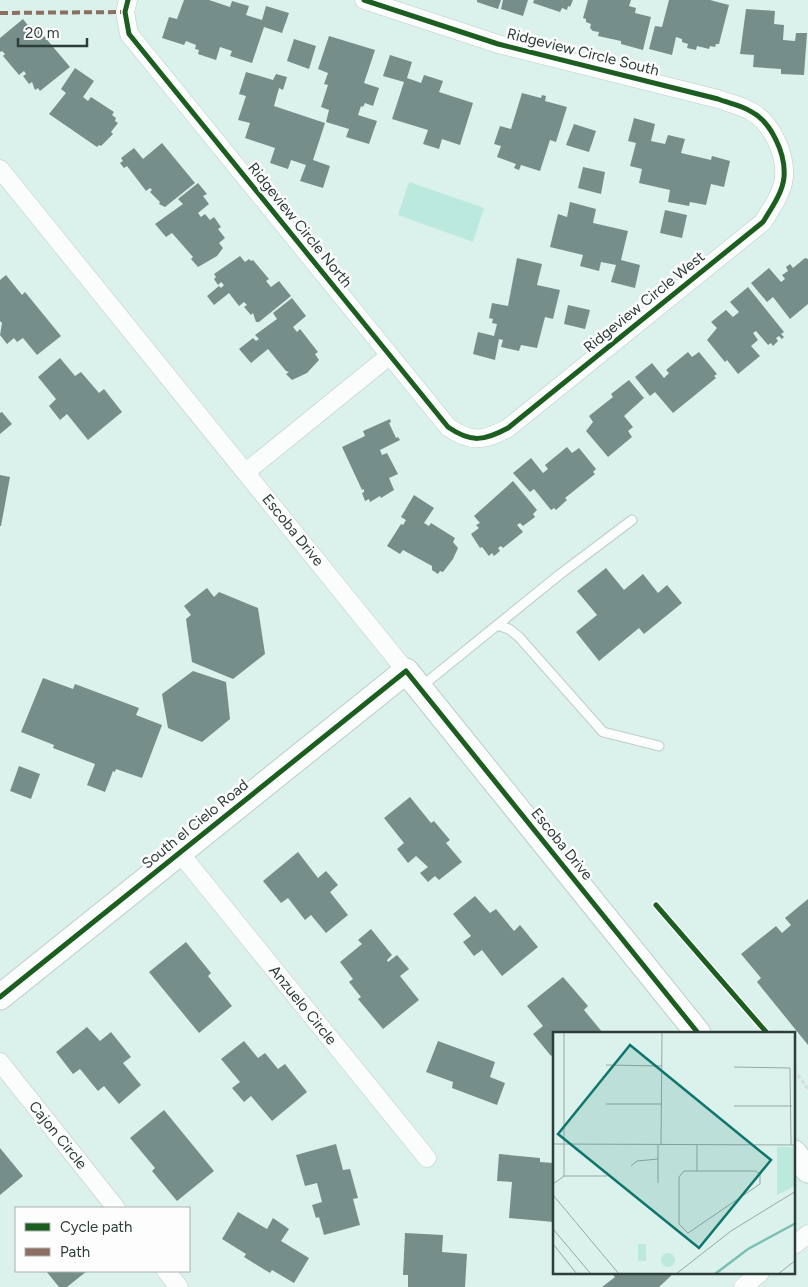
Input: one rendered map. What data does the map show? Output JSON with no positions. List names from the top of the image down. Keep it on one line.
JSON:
{"streets":{"street":["Ridgeview Circle South","Ridgeview Circle North","Ridgeview Circle West","Escoba Drive","South el Cielo Road","Anzuelo Circle","Cajon Circle"]},"crossings":[["Ridgeview Circle South","Ridgeview Circle West"],["Ridgeview Circle North","Ridgeview Circle West"],["Escoba Drive","South el Cielo Road"],["South el Cielo Road","Anzuelo Circle"]],"legend":["Cycle path","Path"],"scale_bar":"20 m"}
